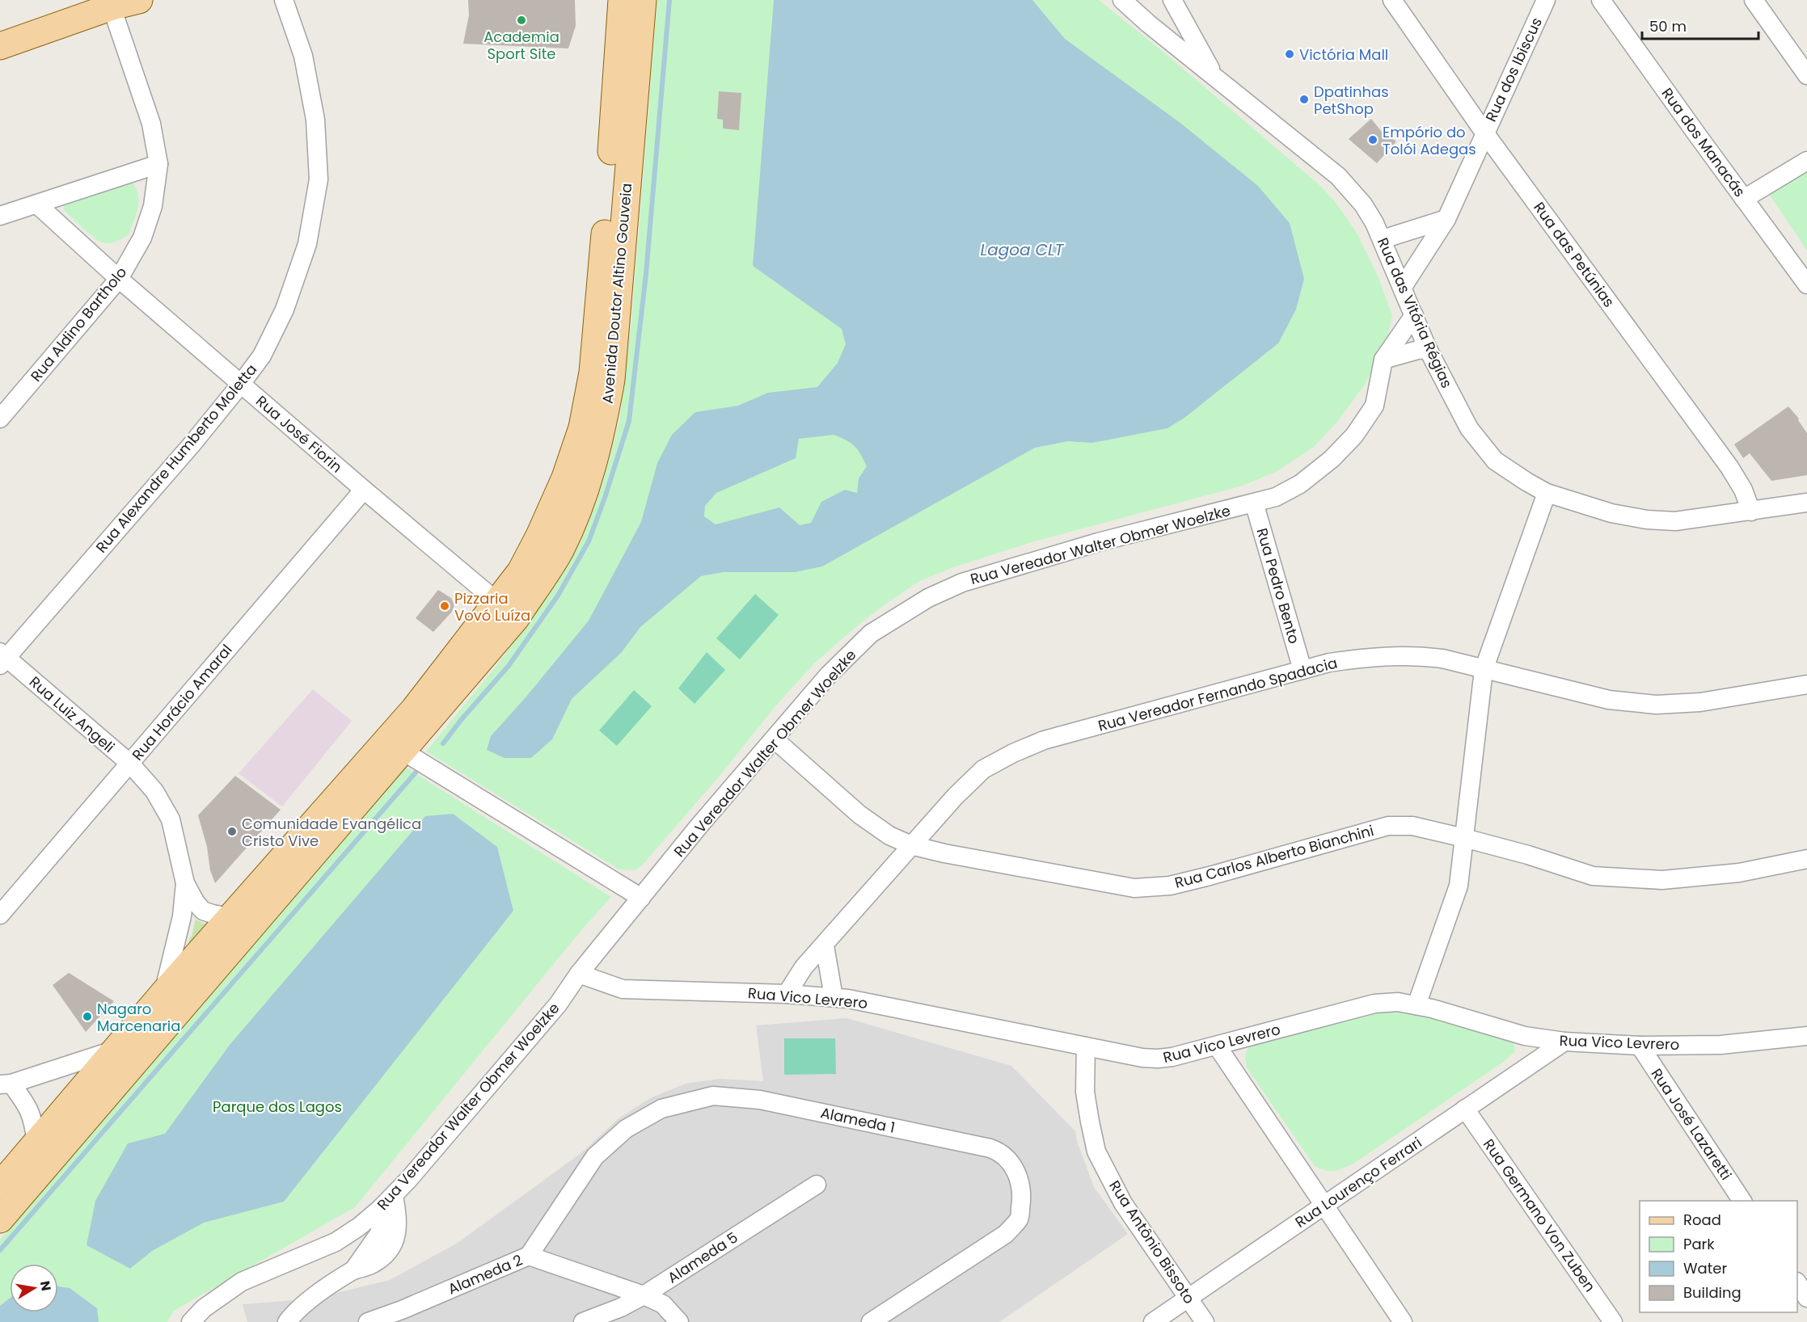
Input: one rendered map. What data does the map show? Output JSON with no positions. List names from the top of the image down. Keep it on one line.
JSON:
{"streets":{"main road":["Avenida Doutor Altino Gouveia"],"street":["Rua dos Ibiscus","Rua dos Manacás","Rua das Petúnias","Rua das Vitória Régias","Rua Aldino Bartholo","Rua José Fiorin","Rua Alexandre Humberto Moletta","Rua Vereador Walter Obmer Woelzke","Rua Pedro Bento","Rua Vereador Fernando Spadacia","Rua Horácio Amaral","Rua Luiz Angeli","Rua Carlos Alberto Bianchini","Rua Vico Levrero","Alameda 1","Rua José Lazaretti","Rua Lourenço Ferrari","Rua Germano Von Zuben","Rua Antônio Bissoto","Alameda 5","Alameda 2"]},"crossings":[["Rua dos Ibiscus","Rua das Petúnias"],["Rua dos Ibiscus","Rua das Vitória Régias"],["Rua das Petúnias","Rua das Vitória Régias"],["Avenida Doutor Altino Gouveia","Rua José Fiorin"],["Avenida Doutor Altino Gouveia","Rua Luiz Angeli"],["Rua das Vitória Régias","Rua Vereador Walter Obmer Woelzke"],["Rua Aldino Bartholo","Rua José Fiorin"],["Rua José Fiorin","Rua Alexandre Humberto Moletta"],["Rua José Fiorin","Rua Horácio Amaral"],["Rua Alexandre Humberto Moletta","Rua Luiz Angeli"],["Rua Vereador Walter Obmer Woelzke","Rua Pedro Bento"],["Rua Vereador Walter Obmer Woelzke","Rua Carlos Alberto Bianchini"],["Rua Vereador Walter Obmer Woelzke","Rua Vico Levrero"],["Rua Pedro Bento","Rua Vereador Fernando Spadacia"],["Rua Vereador Fernando Spadacia","Rua Carlos Alberto Bianchini"],["Rua Vereador Fernando Spadacia","Rua Vico Levrero"],["Rua Horácio Amaral","Rua Luiz Angeli"],["Rua Vico Levrero","Rua José Lazaretti"],["Rua Vico Levrero","Rua Lourenço Ferrari"],["Rua Vico Levrero","Rua Antônio Bissoto"],["Alameda 1","Alameda 2"],["Rua Lourenço Ferrari","Rua Germano Von Zuben"],["Rua Lourenço Ferrari","Rua Antônio Bissoto"],["Alameda 5","Alameda 2"]],"water":["Lagoa CLT"],"parks":["Parque dos Lagos"],"places":["Academia Sport Site","Victória Mall","Dpatinhas PetShop","Empório do Tolói Adegas","Pizzaria Vovó Luíza","Comunidade Evangélica Cristo Vive","Nagaro Marcenaria"],"legend":["Road","Park","Water","Building"],"scale_bar":"50 m","north":"right"}
